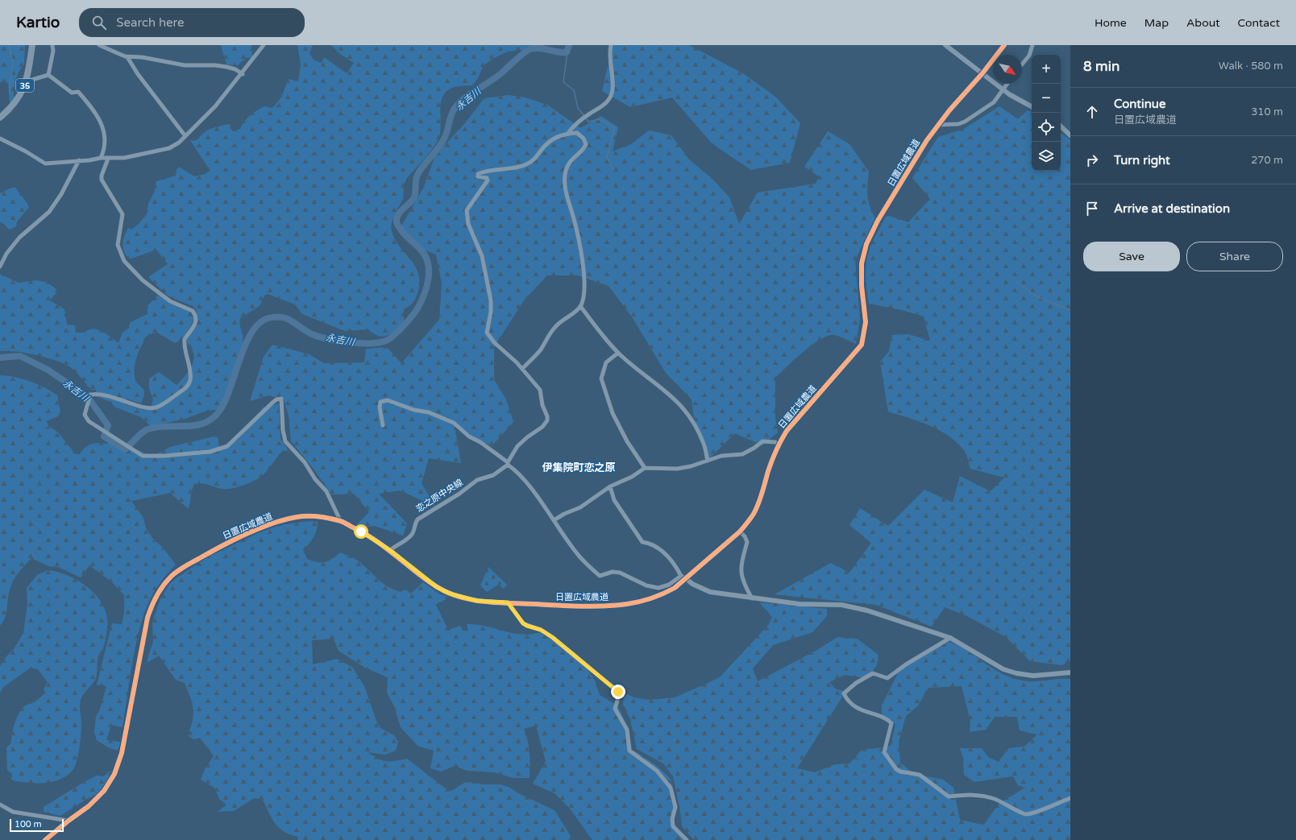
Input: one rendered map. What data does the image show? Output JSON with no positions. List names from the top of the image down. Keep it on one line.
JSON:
{"streets":{"main road":["35"],"street":["日置広域農道","恋之原中央線"]},"crossings":[["日置広域農道","恋之原中央線"]],"districts":["伊集院町恋之原"],"water":["永吉川"],"scale_bar":"100 m","north":"bottom right","page":{"header":"Kartio","search":"Search here","nav":["Home","Map","About","Contact"],"heading":["8 min","Walk · 580 m"],"map_buttons":["+","−"],"list":[["Continue","日置広域農道","310 m"],["Turn right","270 m"],"Arrive at destination"],"buttons":["Save","Share"],"scale":"100 m"}}
